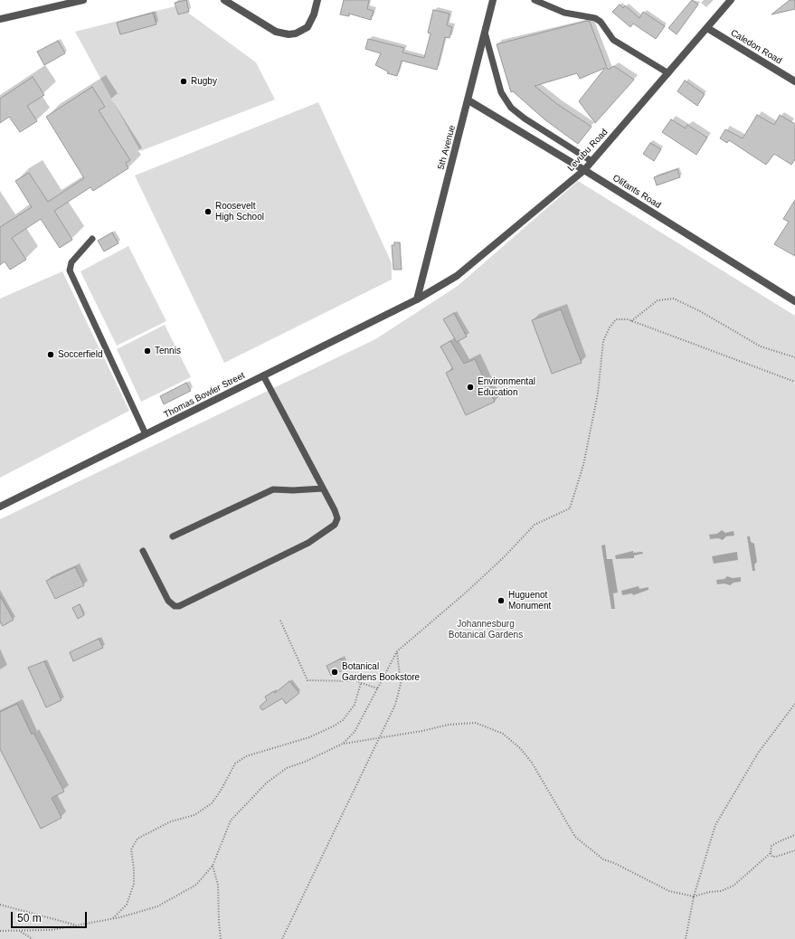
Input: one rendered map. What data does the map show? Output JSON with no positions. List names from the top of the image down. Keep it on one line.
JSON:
{"streets":{"street":["Caledon Road","5th Avenue","Levubu Road","Olifants Road","Thomas Bowler Street"]},"crossings":[["Caledon Road","Levubu Road"],["5th Avenue","Levubu Road"],["5th Avenue","Olifants Road"],["5th Avenue","Thomas Bowler Street"],["Levubu Road","Olifants Road"],["Levubu Road","Thomas Bowler Street"]],"parks":["Johannesburg Botanical Gardens"],"places":["Rugby","Roosevelt High School","Tennis","Soccerfield","Environmental Education","Huguenot Monument","Botanical Gardens Bookstore"],"scale_bar":"50 m"}
